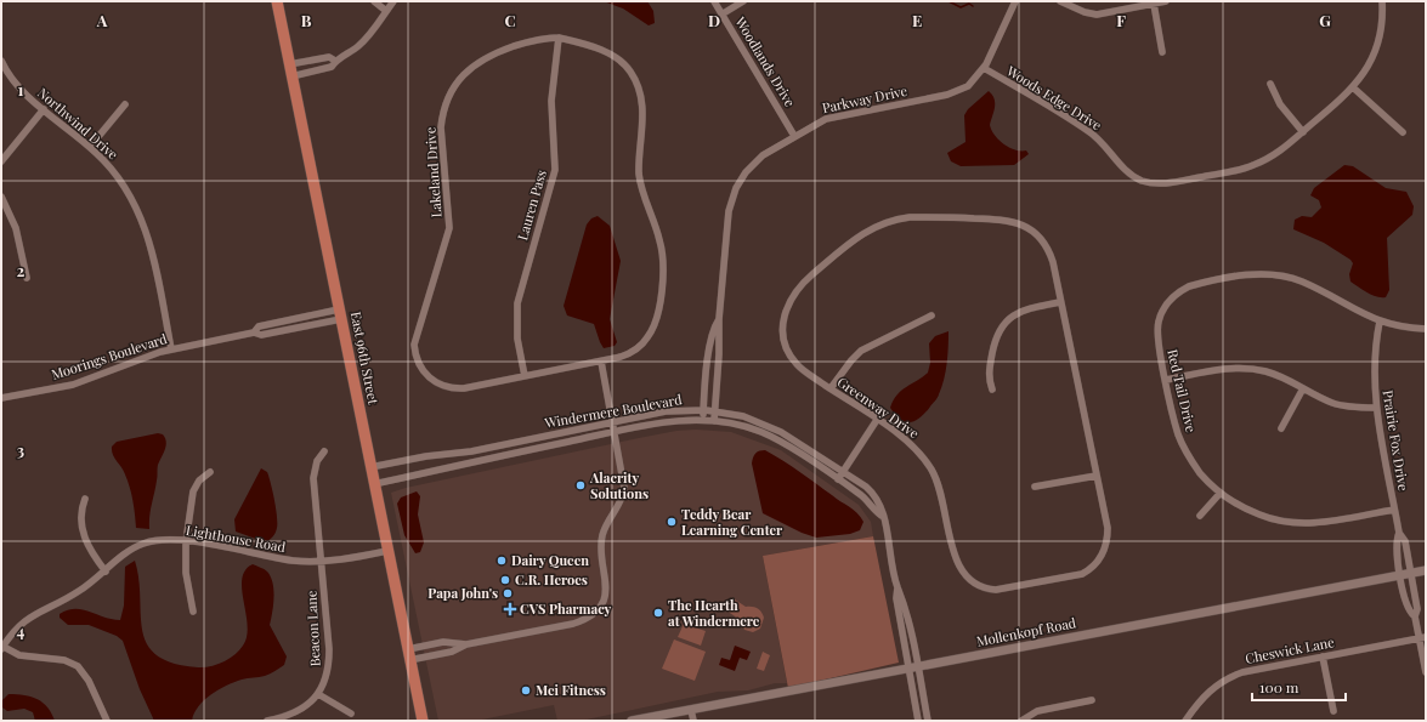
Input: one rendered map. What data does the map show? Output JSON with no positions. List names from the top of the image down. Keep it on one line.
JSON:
{"streets":{"main road":["East 96th Street"],"street":["Woodlands Drive","Woods Edge Drive","Parkway Drive","Northwind Drive","Lakeland Drive","Lauren Pass","Moorings Boulevard","Red Tail Drive","Greenway Drive","Windermere Boulevard","Prairie Fox Drive","Lighthouse Road","Beacon Lane","Mollenkopf Road","Cheswick Lane"]},"crossings":[["Woodlands Drive","Parkway Drive"],["Woods Edge Drive","Parkway Drive"],["Parkway Drive","Windermere Boulevard"],["Northwind Drive","Moorings Boulevard"],["Lakeland Drive","Lauren Pass"],["Moorings Boulevard","East 96th Street"],["East 96th Street","Windermere Boulevard"],["East 96th Street","Lighthouse Road"],["Red Tail Drive","Prairie Fox Drive"],["Windermere Boulevard","Mollenkopf Road"],["Prairie Fox Drive","Mollenkopf Road"],["Lighthouse Road","Beacon Lane"]],"places":{"other":["Alacrity Solutions","Teddy Bear Learning Center","Dairy Queen","C.R. Heroes","Papa John's","The Hearth at Windermere","Mei Fitness"],"health":["CVS Pharmacy"]},"scale_bar":"100 m","grid":{"columns":["A","B","C","D","E","F","G"],"rows":["1","2","3","4"]}}
